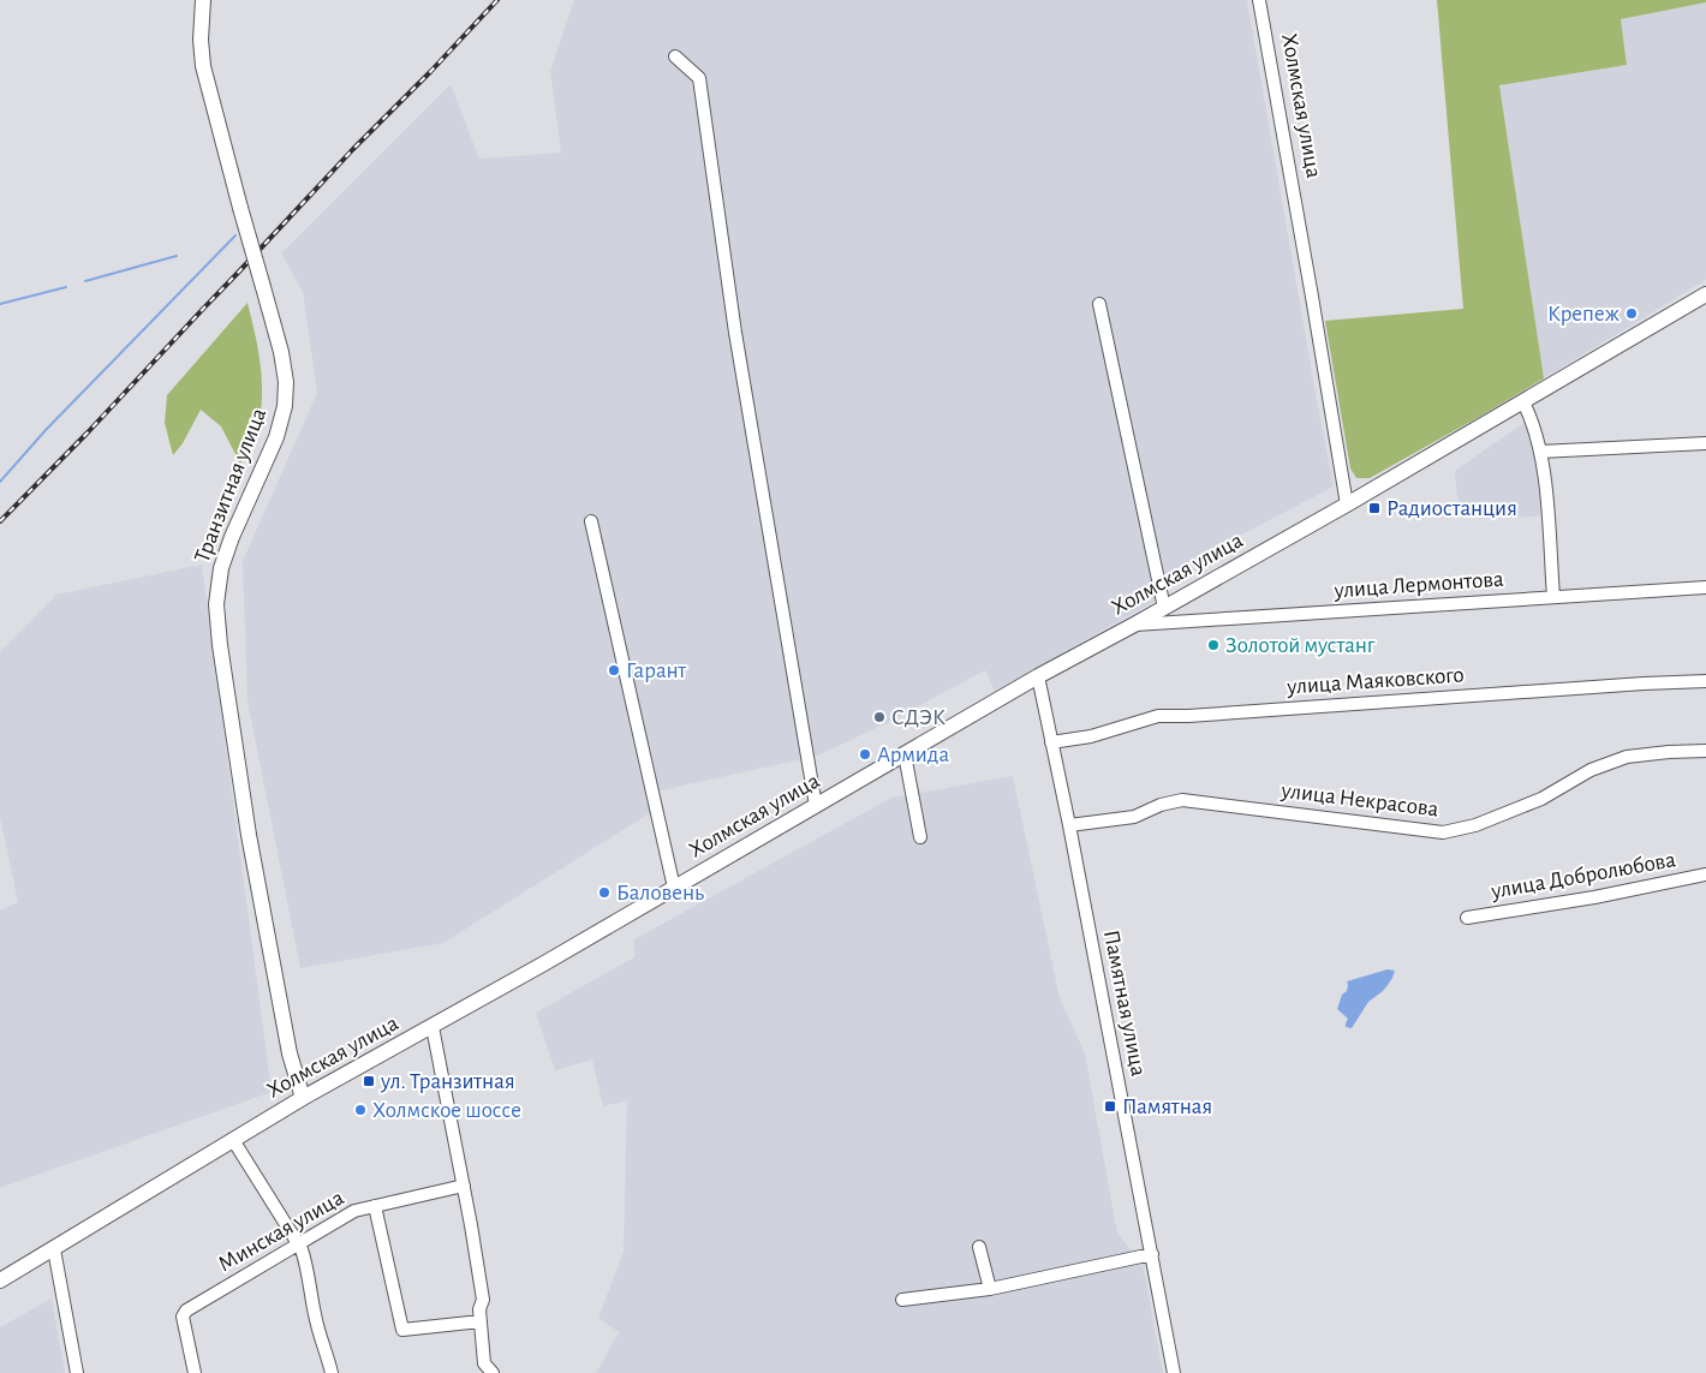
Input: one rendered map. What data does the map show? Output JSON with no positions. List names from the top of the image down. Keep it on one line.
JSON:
{"streets":{"main road":["Холмская улица","Транзитная улица"],"street":["улица Лермонтова","улица Маяковского","улица Некрасова","улица Добролюбова","Памятная улица","Минская улица"]},"crossings":[["Холмская улица","Транзитная улица"],["Холмская улица","улица Лермонтова"],["Холмская улица","Памятная улица"],["улица Маяковского","Памятная улица"],["улица Некрасова","Памятная улица"]],"places":{"other":["Крепеж","Золотой мустанг","Гарант","СДЭК","Армида","Баловень","Холмское шоссе"],"transit":["Радиостанция","ул. Транзитная","Памятная"]}}
